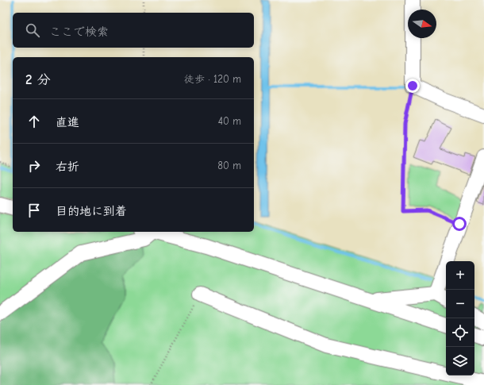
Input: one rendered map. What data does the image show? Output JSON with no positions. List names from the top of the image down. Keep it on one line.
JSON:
{"north":"right","page":{"search":"ここで検索","heading":["2 分","徒歩 · 120 m"],"list":[["直進","40 m"],["右折","80 m"],"目的地に到着"],"map_buttons":["+","−"]}}
